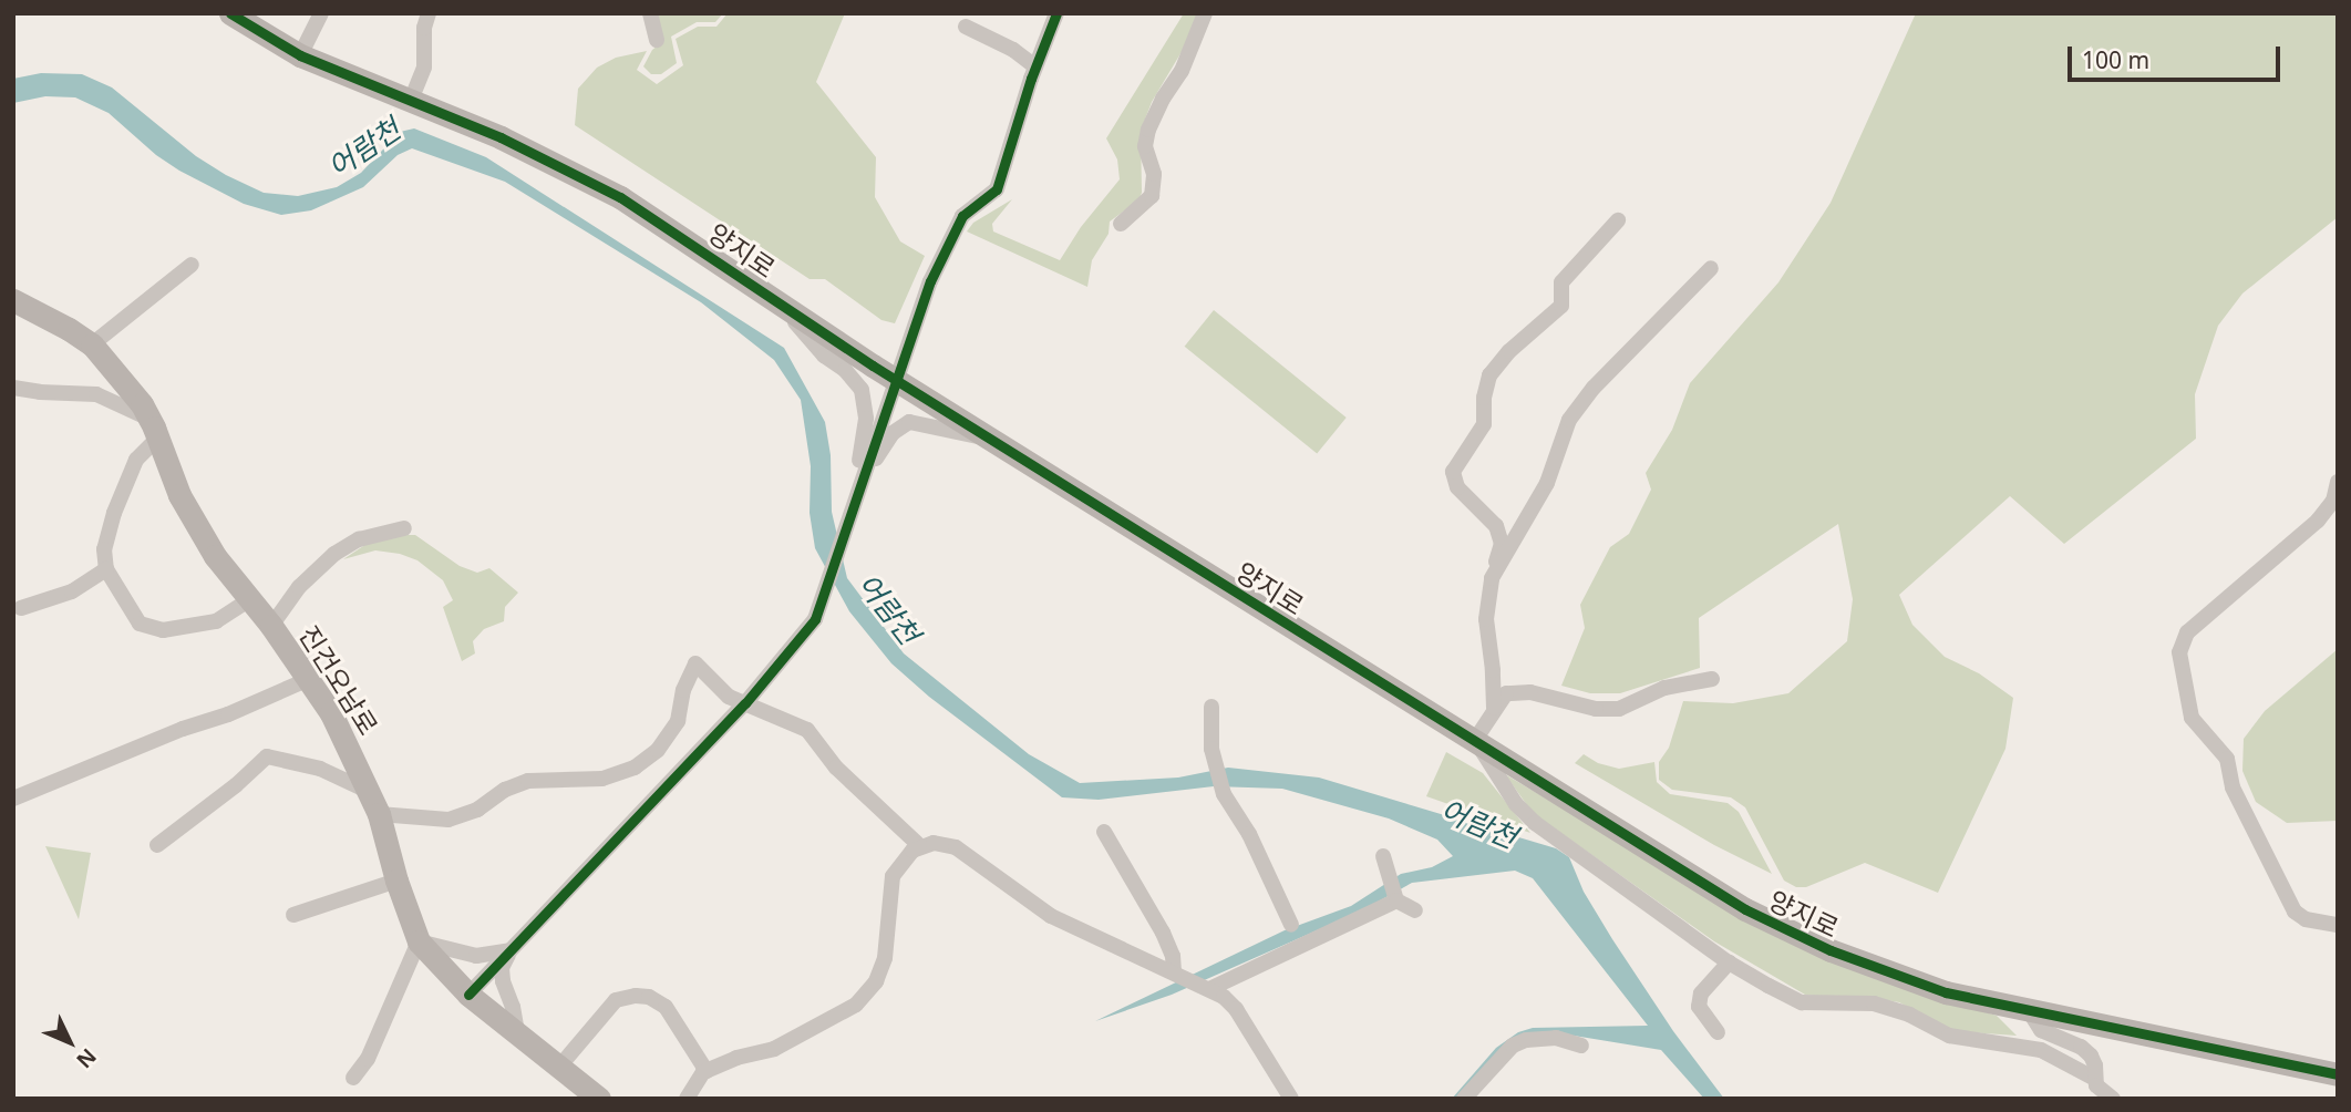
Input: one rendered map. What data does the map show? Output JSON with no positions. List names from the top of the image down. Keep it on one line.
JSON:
{"streets":{"street":["양지로","진건오남로"]},"water":["어람천"],"scale_bar":"100 m","north":"bottom right"}
